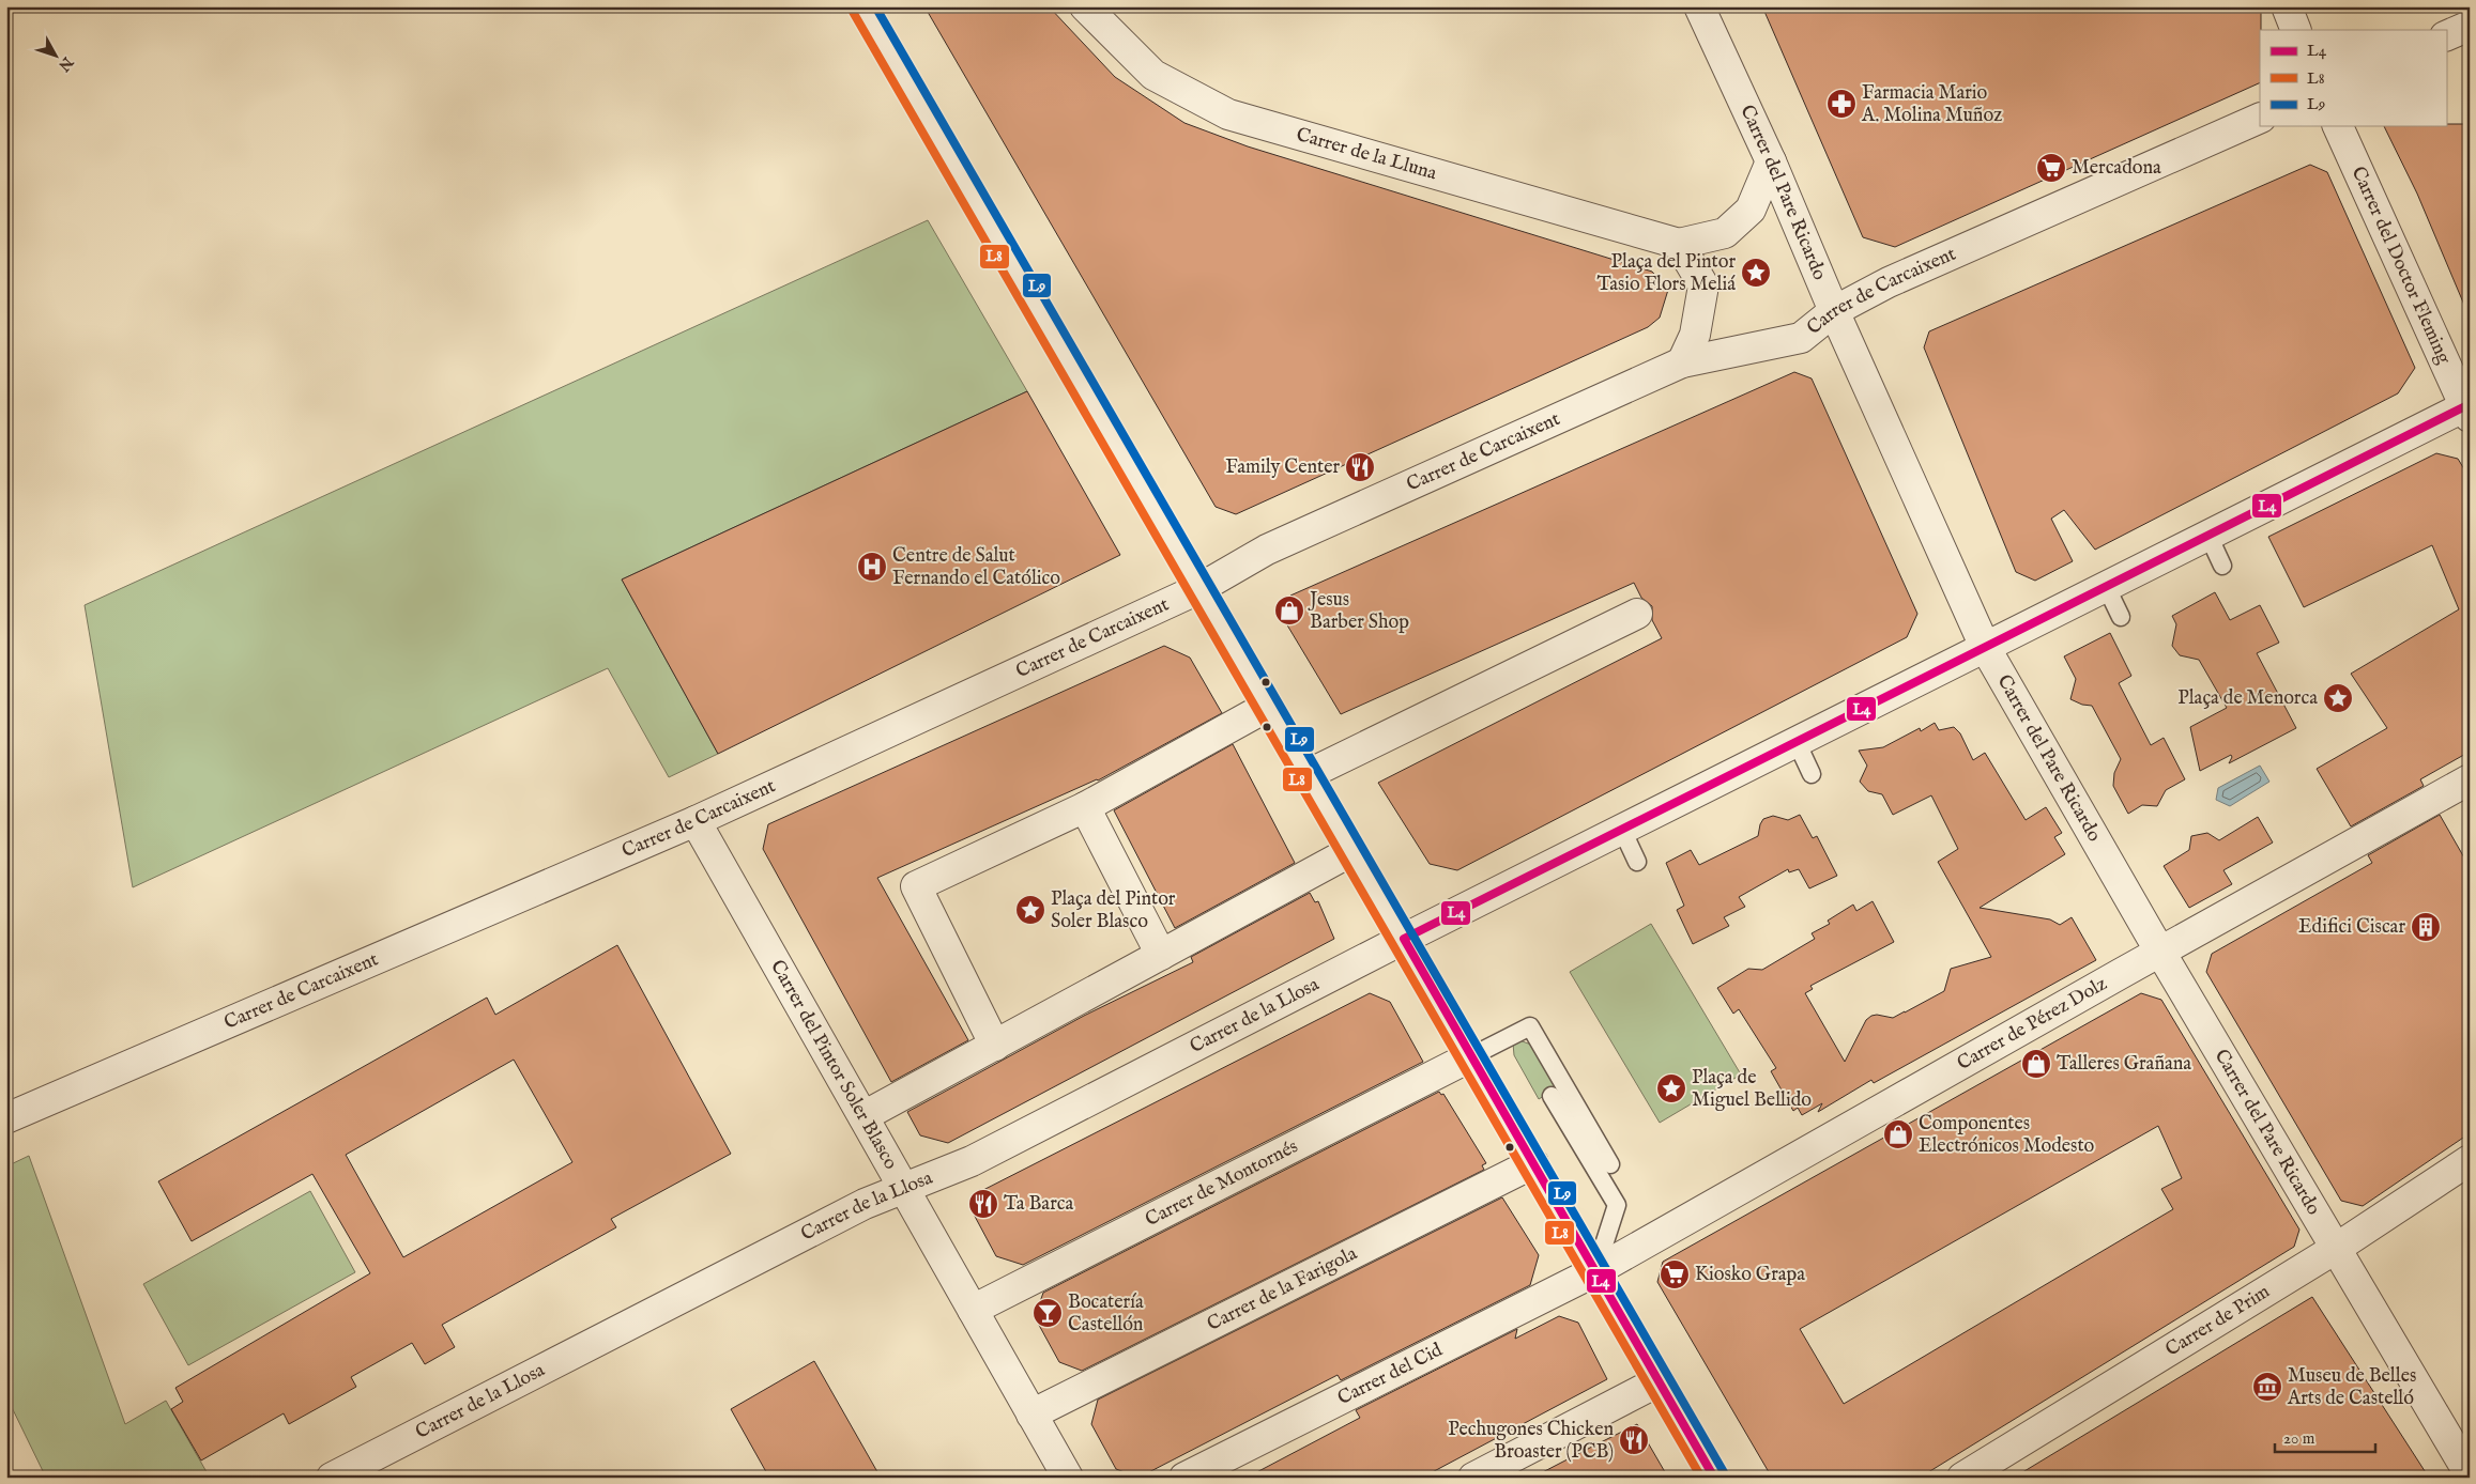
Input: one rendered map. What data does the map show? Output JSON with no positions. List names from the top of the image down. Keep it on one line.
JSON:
{"streets":{"street":["Carrer de la Lluna","Carrer del Pare Ricardo","Carrer del Doctor Fleming","Carrer de Carcaixent","Carrer de la Llosa","Carrer de Pérez Dolz","Carrer del Pintor Soler Blasco","Carrer de Montornés","Carrer de la Farigola","Carrer de Prim","Carrer del Cid"]},"crossings":[["Carrer de la Lluna","Carrer del Pare Ricardo"],["Carrer del Pare Ricardo","Carrer de Carcaixent"],["Carrer del Pare Ricardo","Carrer de la Llosa"],["Carrer del Pare Ricardo","Carrer de Pérez Dolz"],["Carrer del Pare Ricardo","Carrer de Prim"],["Carrer del Doctor Fleming","Carrer de la Llosa"],["Carrer de Carcaixent","Carrer del Pintor Soler Blasco"],["Carrer de la Llosa","Carrer del Pintor Soler Blasco"],["Carrer de Pérez Dolz","Carrer del Cid"],["Carrer del Pintor Soler Blasco","Carrer de Montornés"],["Carrer del Pintor Soler Blasco","Carrer de la Farigola"]],"places":{"pharmacy":["Farmacia Mario A. Molina Muñoz"],"supermarket":["Mercadona","Kiosko Grapa"],"place":["Plaça del Pintor Tasio Flors Meliá","Plaça de Menorca","Plaça del Pintor Soler Blasco","Plaça de Miguel Bellido"],"restaurant":["Family Center","Ta Barca","Pechugones Chicken Broaster (PCB)"],"hospital":["Centre de Salut Fernando el Católico"],"shop":["Jesus Barber Shop","Talleres Grañana","Componentes Electrónicos Modesto"],"building":["Edifici Ciscar"],"bar":["Bocatería Castellón"],"museum":["Museu de Belles Arts de Castelló"]},"lines":["transit line L9","transit line L8","transit line L4"],"legend":["L4","L8","L9"],"scale_bar":"20 m","north":"bottom right"}
